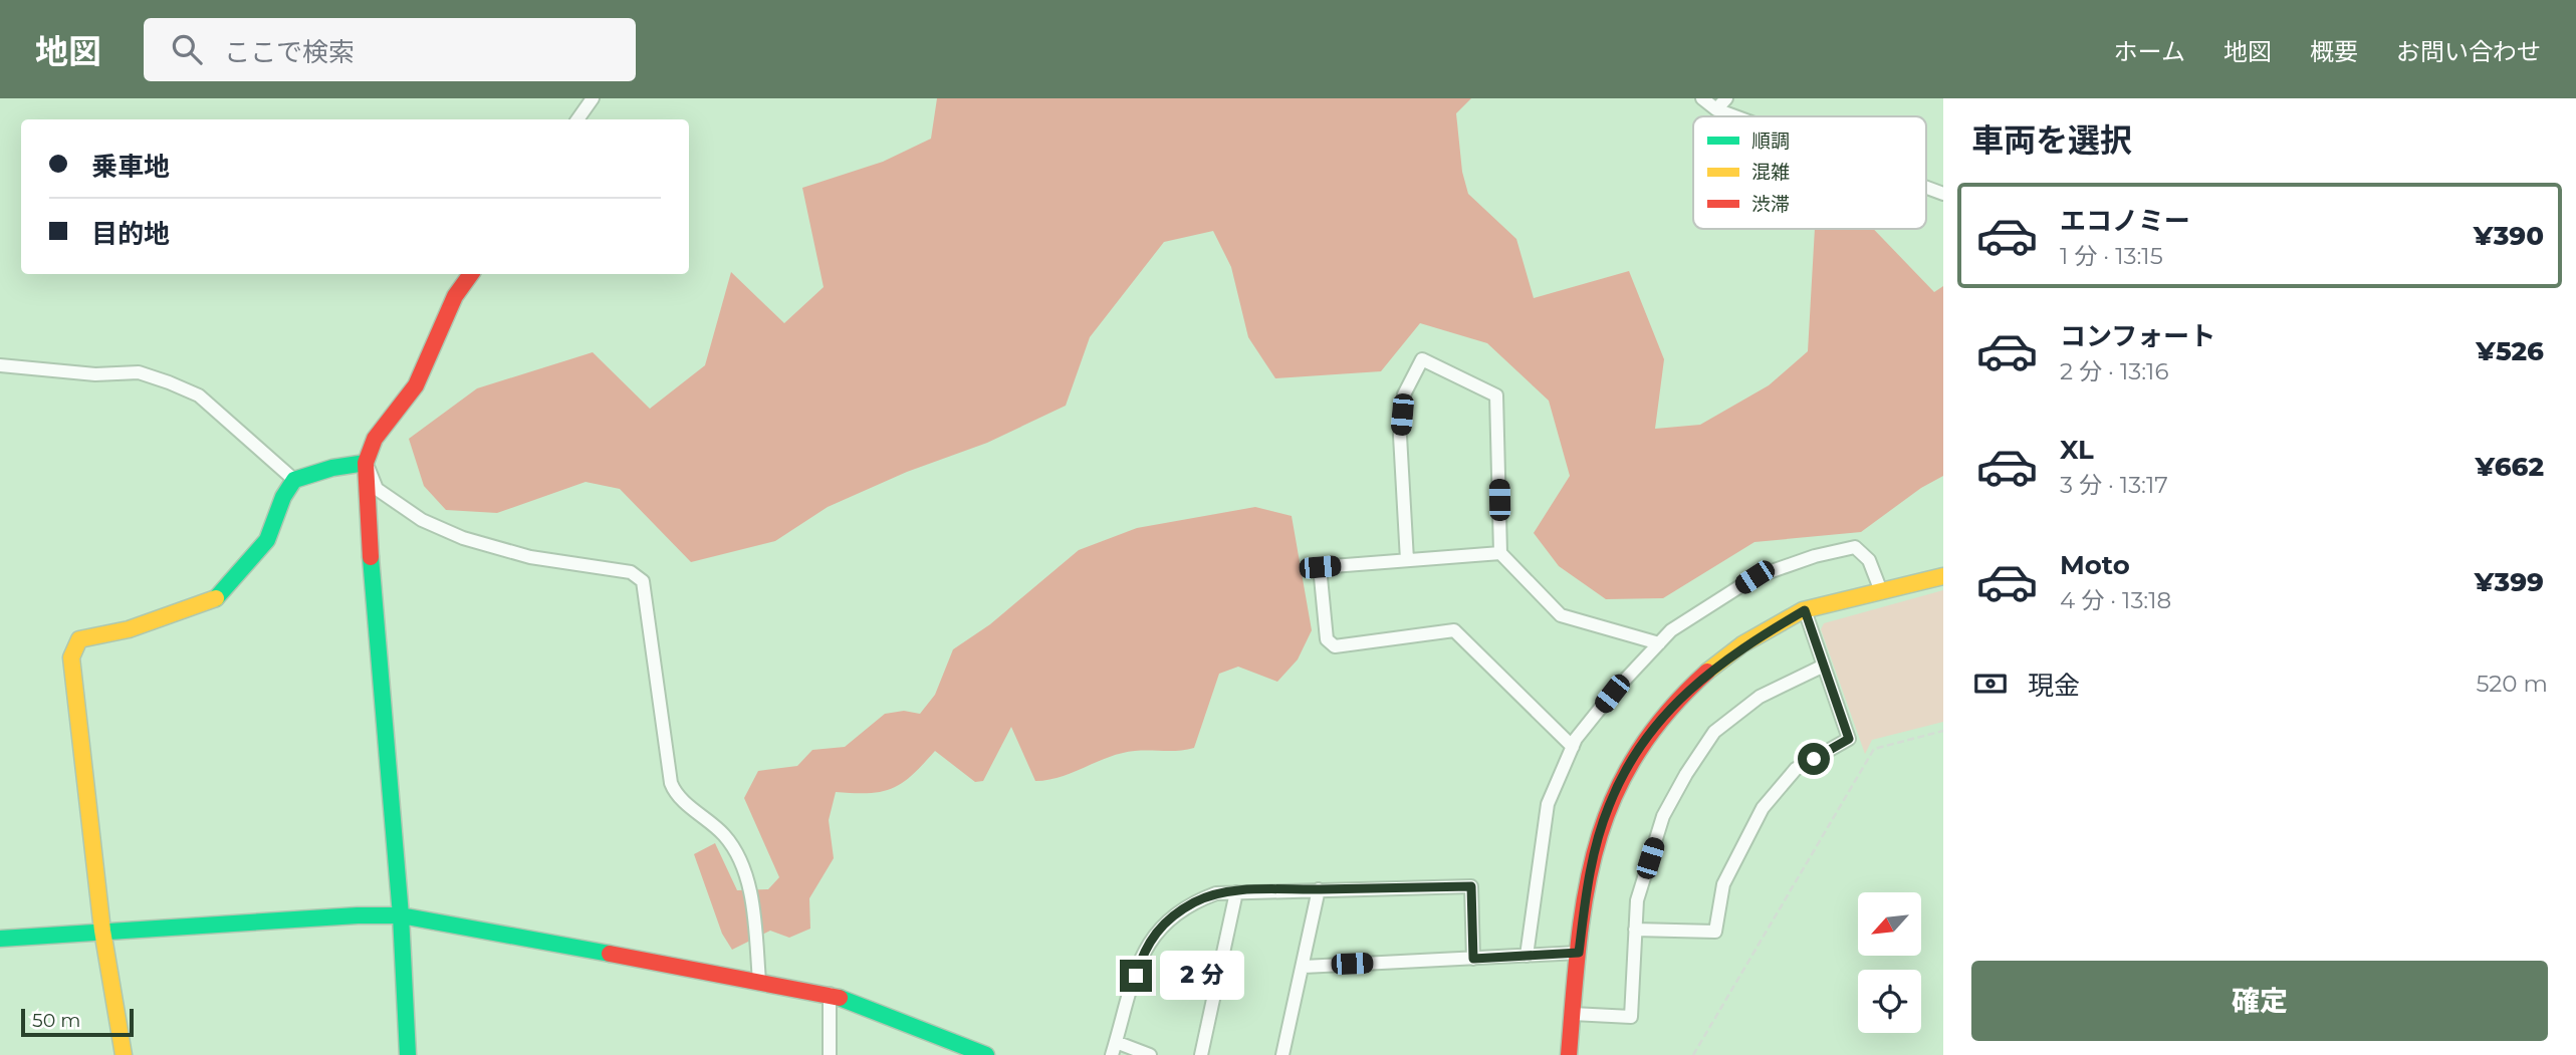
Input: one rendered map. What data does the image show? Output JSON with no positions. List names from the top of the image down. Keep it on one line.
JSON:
{"legend":["順調","混雑","渋滞"],"scale_bar":"50 m","north":"bottom left","page":{"header":"地図","search":"ここで検索","nav":["ホーム","地図","概要","お問い合わせ"],"heading":"車両を選択","banner":["乗車地","目的地"],"list":[{"name":"エコノミー","note":"1 分 · 13:15","value":"¥390"},{"name":"コンフォート","note":"2 分 · 13:16","value":"¥526"},{"name":"XL","note":"3 分 · 13:17","value":"¥662"},{"name":"Moto","note":"4 分 · 13:18","value":"¥399"}],"pay":["現金","520 m"],"buttons":"確定","bubble":"2 分","scale":"50 m"}}
